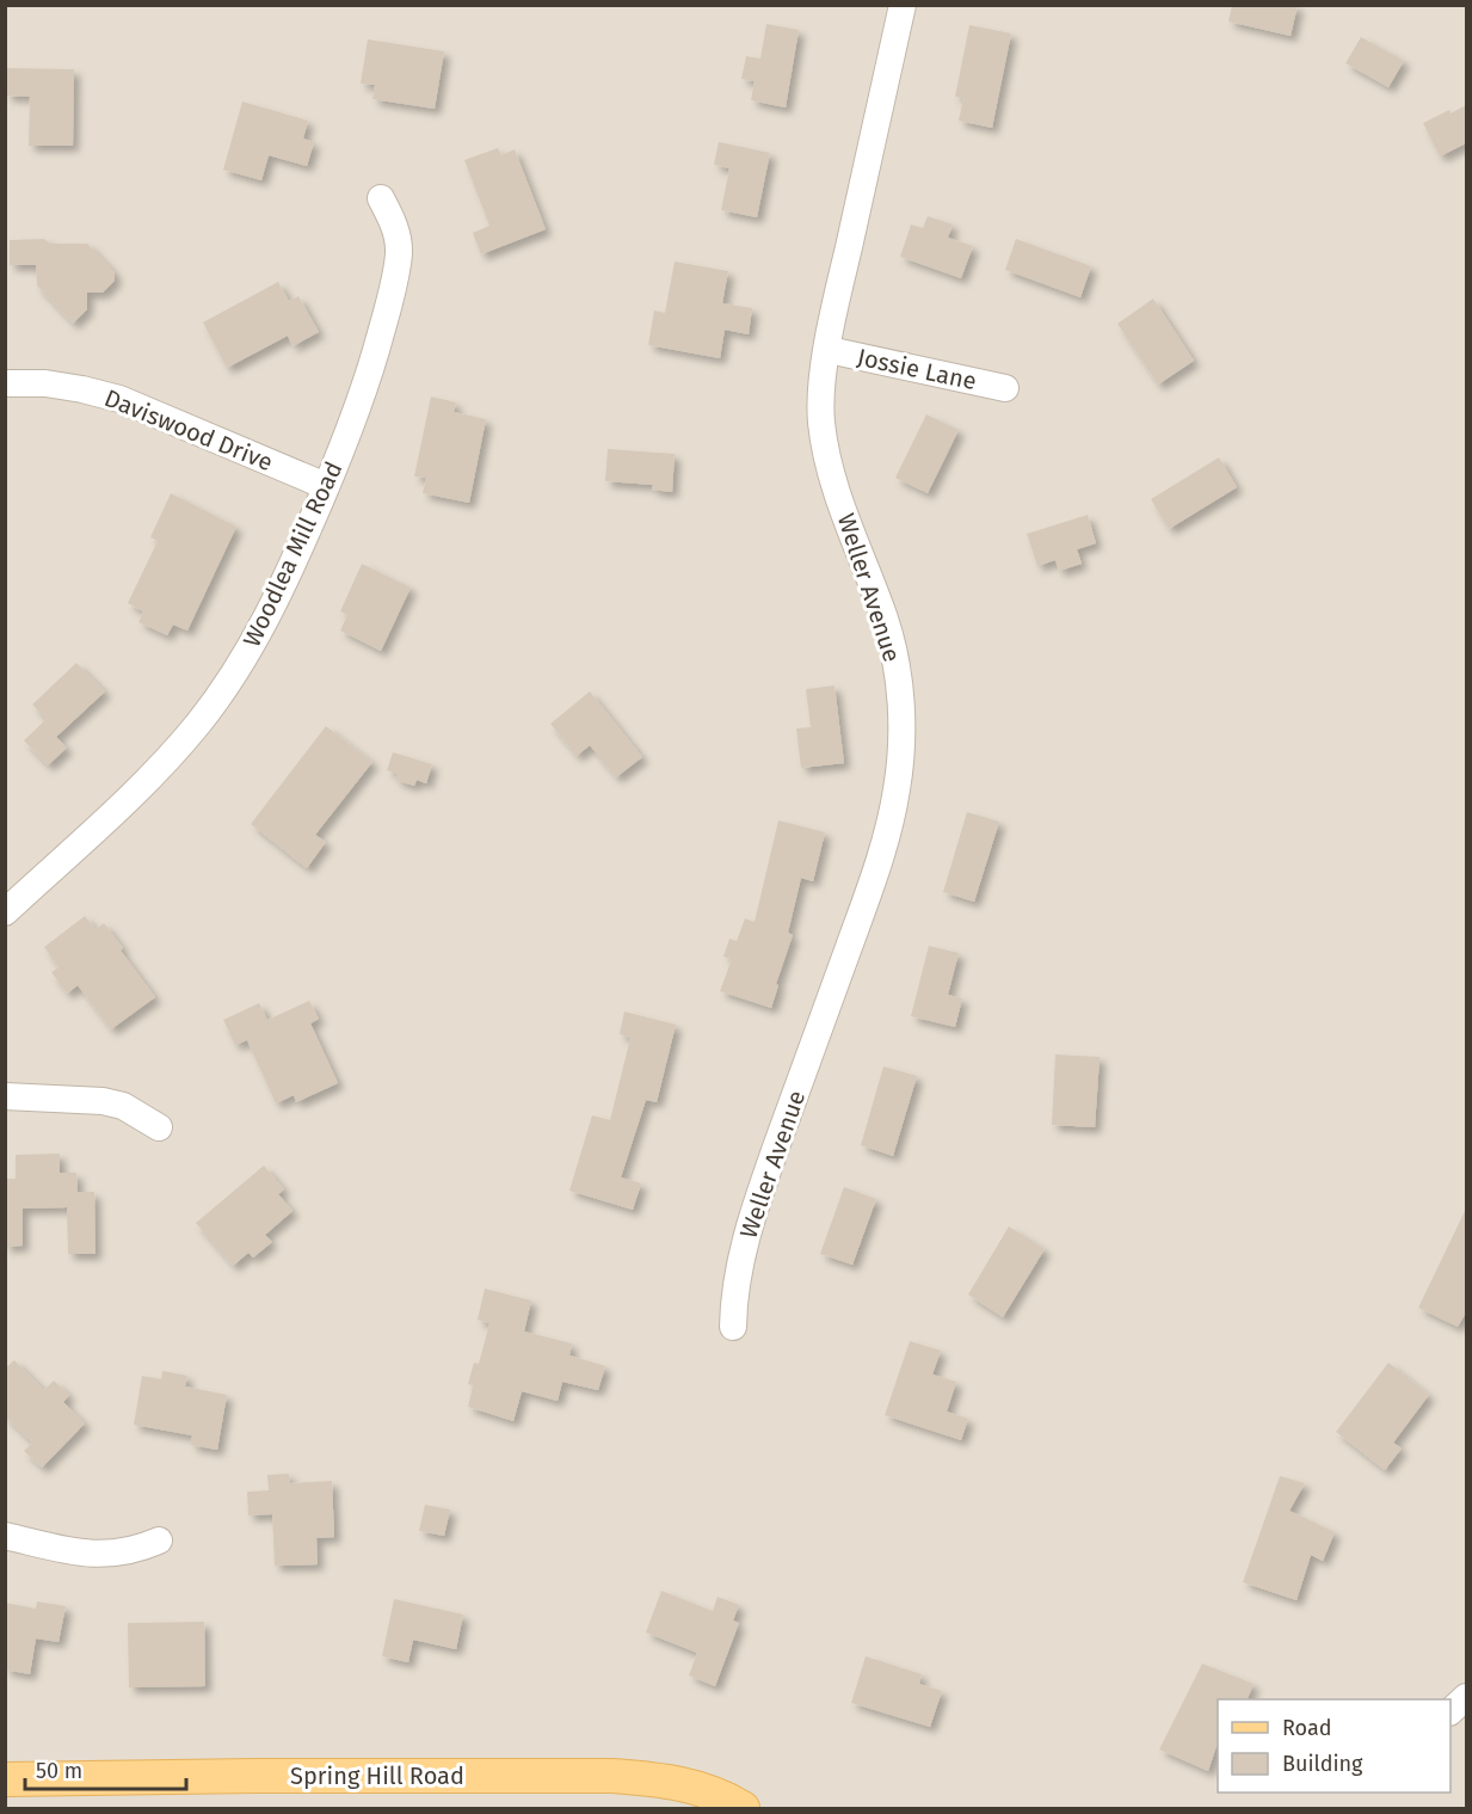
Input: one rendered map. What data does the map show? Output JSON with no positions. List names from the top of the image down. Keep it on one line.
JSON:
{"streets":{"main road":["Spring Hill Road"],"street":["Jossie Lane","Daviswood Drive","Woodlea Mill Road","Weller Avenue"]},"crossings":[["Jossie Lane","Weller Avenue"],["Daviswood Drive","Woodlea Mill Road"]],"legend":["Road","Building"],"scale_bar":"50 m"}
